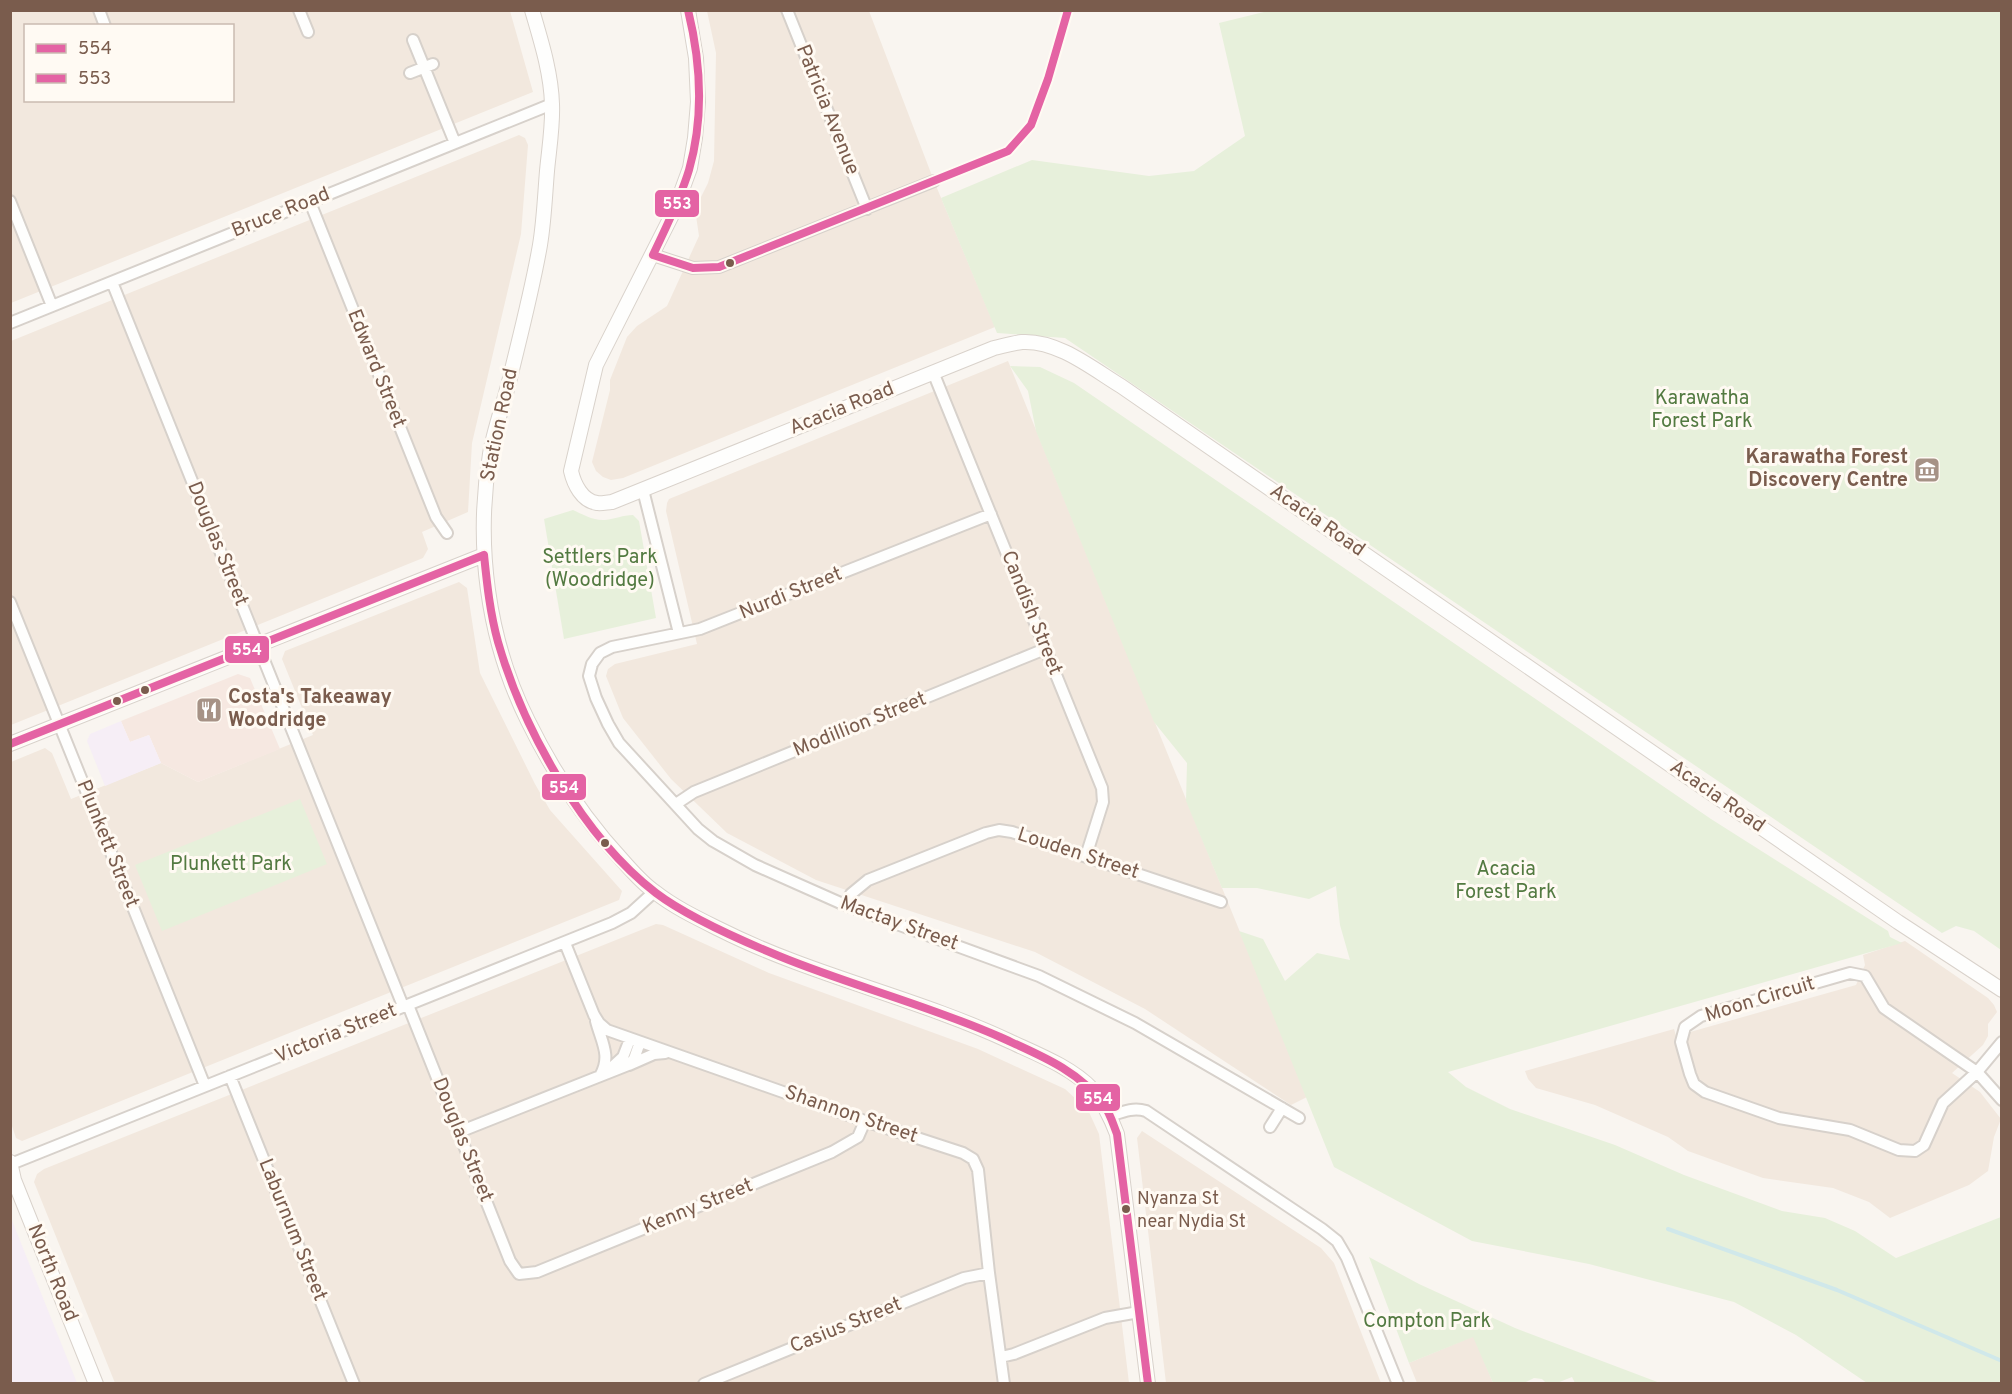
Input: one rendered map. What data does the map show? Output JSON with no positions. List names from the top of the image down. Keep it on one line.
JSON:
{"streets":{"street":["Patricia Avenue","Bruce Road","Edward Street","Acacia Road","Station Road","Douglas Street","Nurdi Street","Candish Street","Modillion Street","Plunkett Street","Louden Street","Mactay Street","Moon Circuit","Victoria Street","Shannon Street","Kenny Street","Laburnum Street","North Road","Casius Street"]},"crossings":[["Bruce Road","Edward Street"],["Bruce Road","Station Road"],["Bruce Road","Douglas Street"],["Acacia Road","Candish Street"],["Station Road","Victoria Street"],["Douglas Street","Victoria Street"],["Douglas Street","Kenny Street"],["Nurdi Street","Candish Street"],["Nurdi Street","Mactay Street"],["Candish Street","Modillion Street"],["Candish Street","Louden Street"],["Modillion Street","Mactay Street"],["Plunkett Street","Victoria Street"],["Louden Street","Mactay Street"],["Victoria Street","Shannon Street"],["Victoria Street","Laburnum Street"],["Victoria Street","North Road"],["Shannon Street","Kenny Street"],["Shannon Street","Casius Street"]],"parks":["Karawatha Forest Park","Settlers Park (Woodridge)","Plunkett Park","Acacia Forest Park","Compton Park"],"places":{"museum":["Karawatha Forest Discovery Centre"],"restaurant":["Costa's Takeaway Woodridge"],"other":["Nyanza St near Nydia St"]},"lines":["transit line 553","transit line 554"],"legend":["554","553"]}
